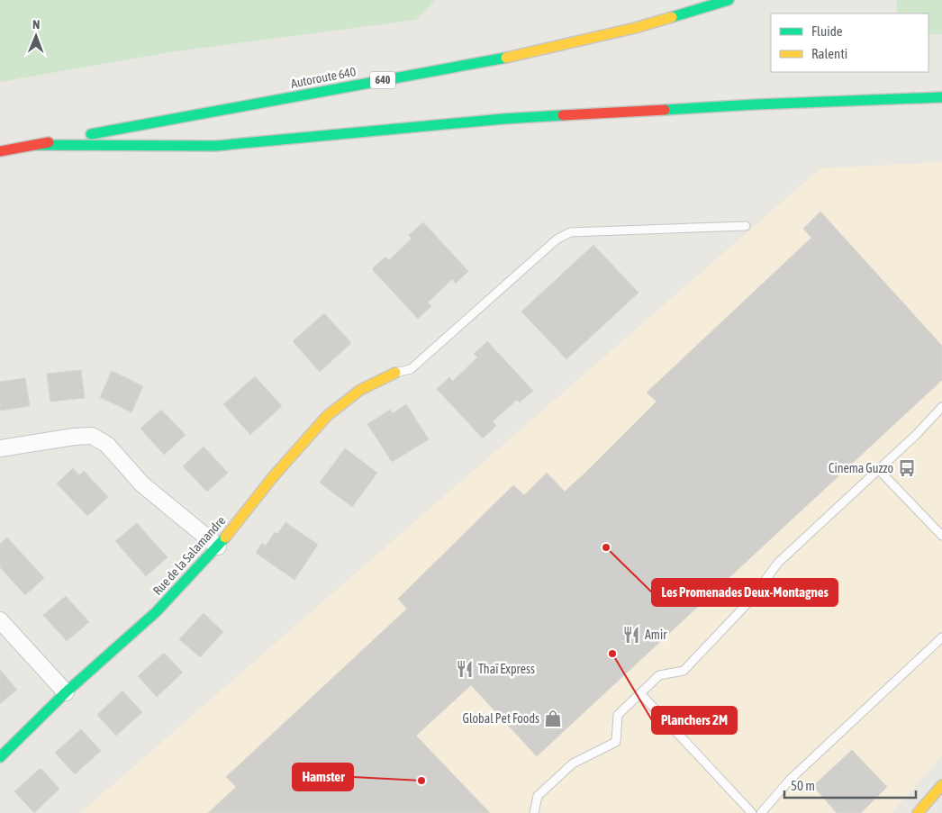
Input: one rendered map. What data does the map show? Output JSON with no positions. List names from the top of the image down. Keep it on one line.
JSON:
{"streets":{"main road":["Autoroute 640","640","Rue de la Salamandre"]},"places":{"bus stop":["Cinema Guzzo"],"other":["Les Promenades Deux-Montagnes","Planchers 2M","Hamster"],"restaurant":["Amir","Thaï Express"],"shop":["Global Pet Foods"]},"legend":["Fluide","Ralenti"],"scale_bar":"50 m","north":"top"}
